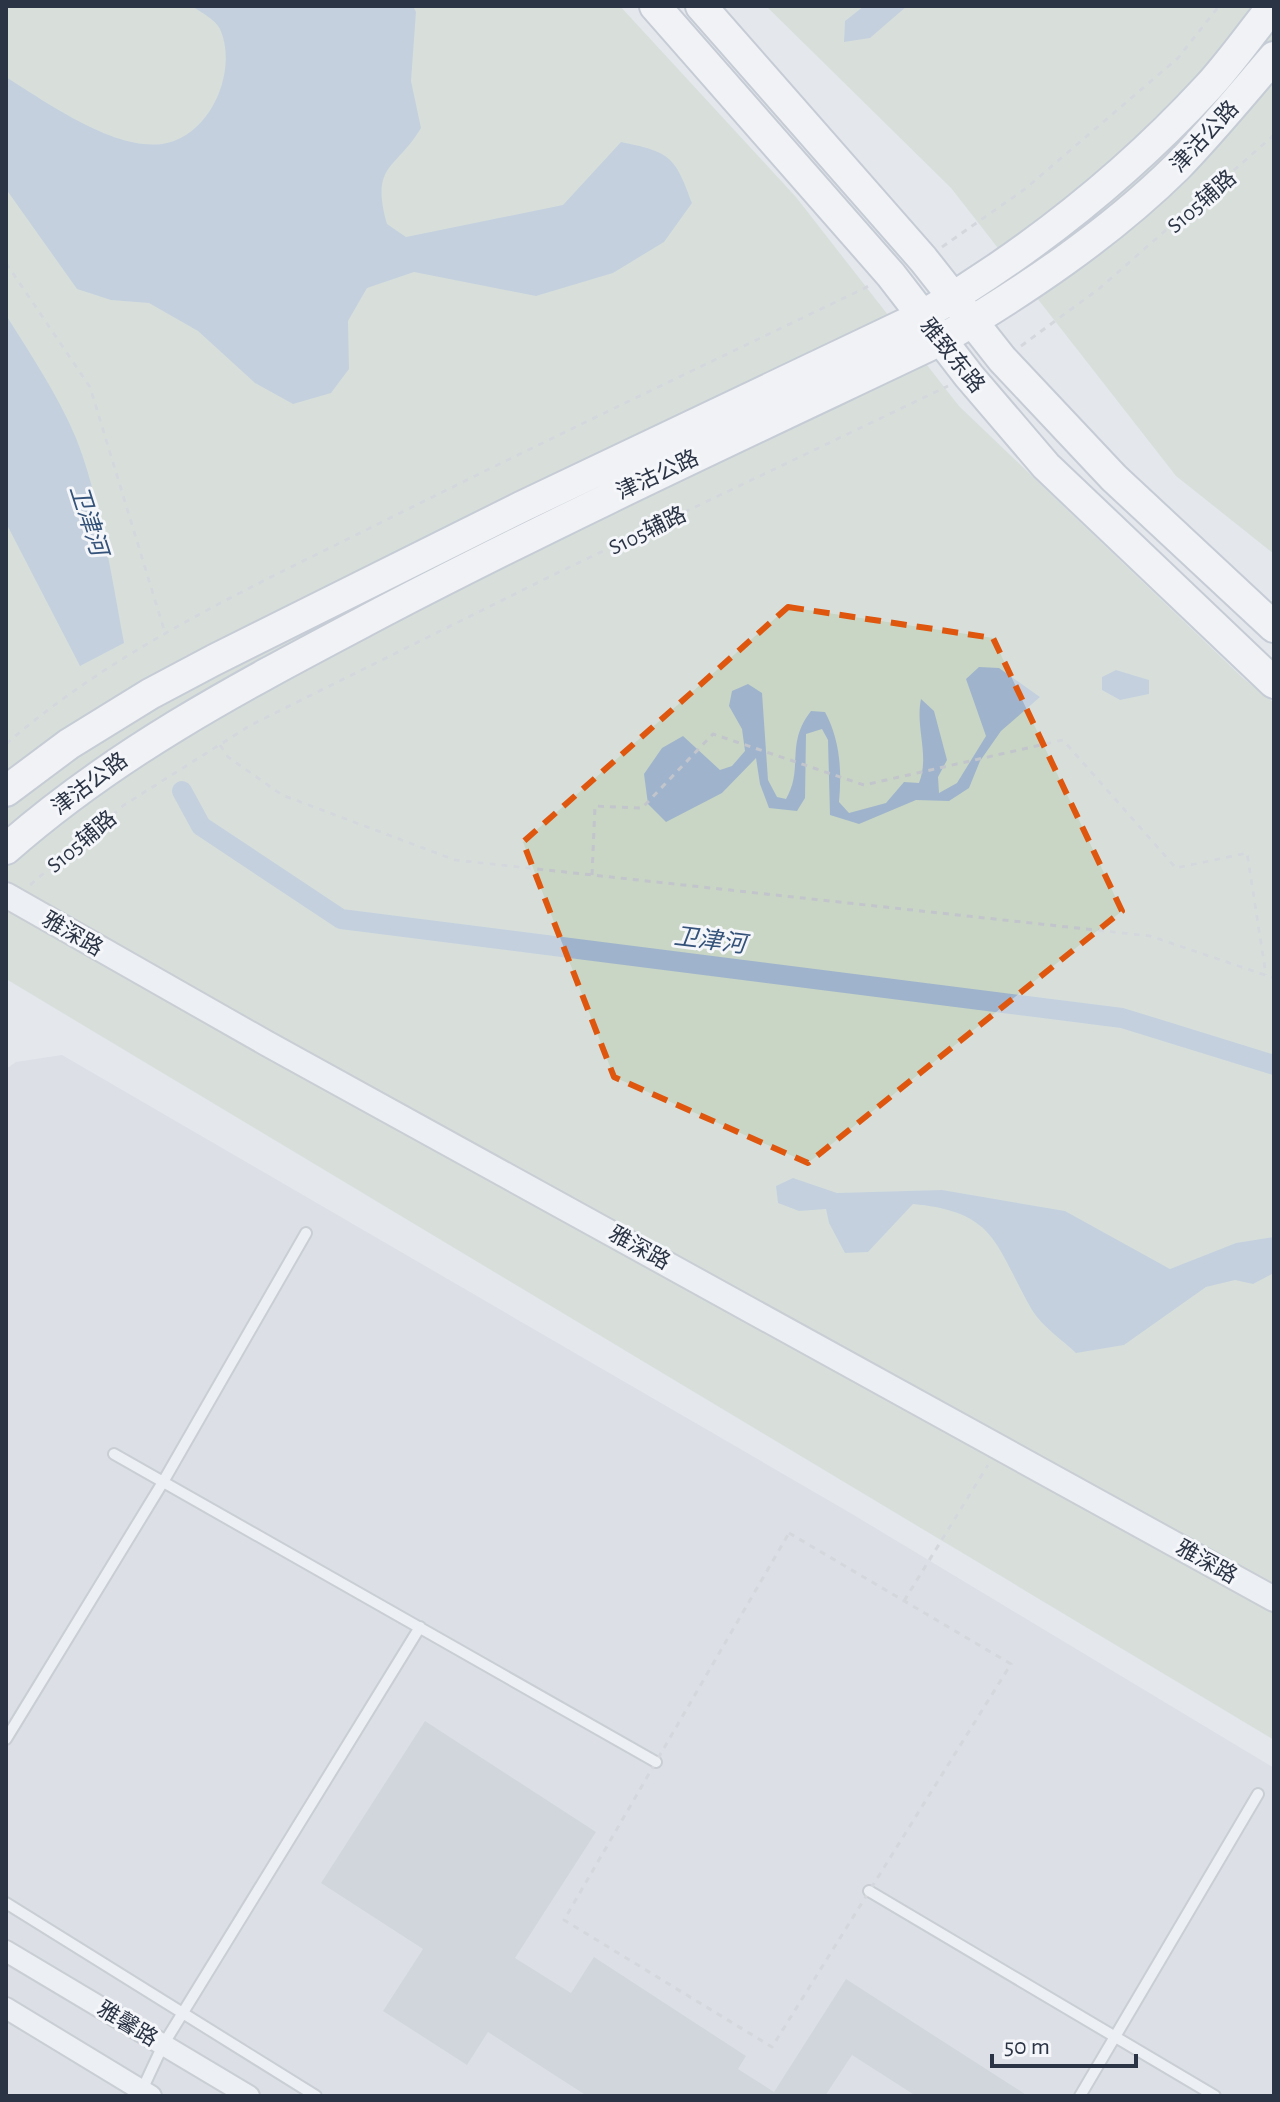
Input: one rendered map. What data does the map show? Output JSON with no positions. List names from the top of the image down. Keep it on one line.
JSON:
{"streets":{"main road":["津沽公路","雅致东路"],"street":["雅深路","雅馨路"],"path":["S105辅路"]},"crossings":[["津沽公路","雅致东路"],["S105辅路","雅致东路"],["S105辅路","雅深路"]],"water":["卫津河"],"scale_bar":"50 m"}
